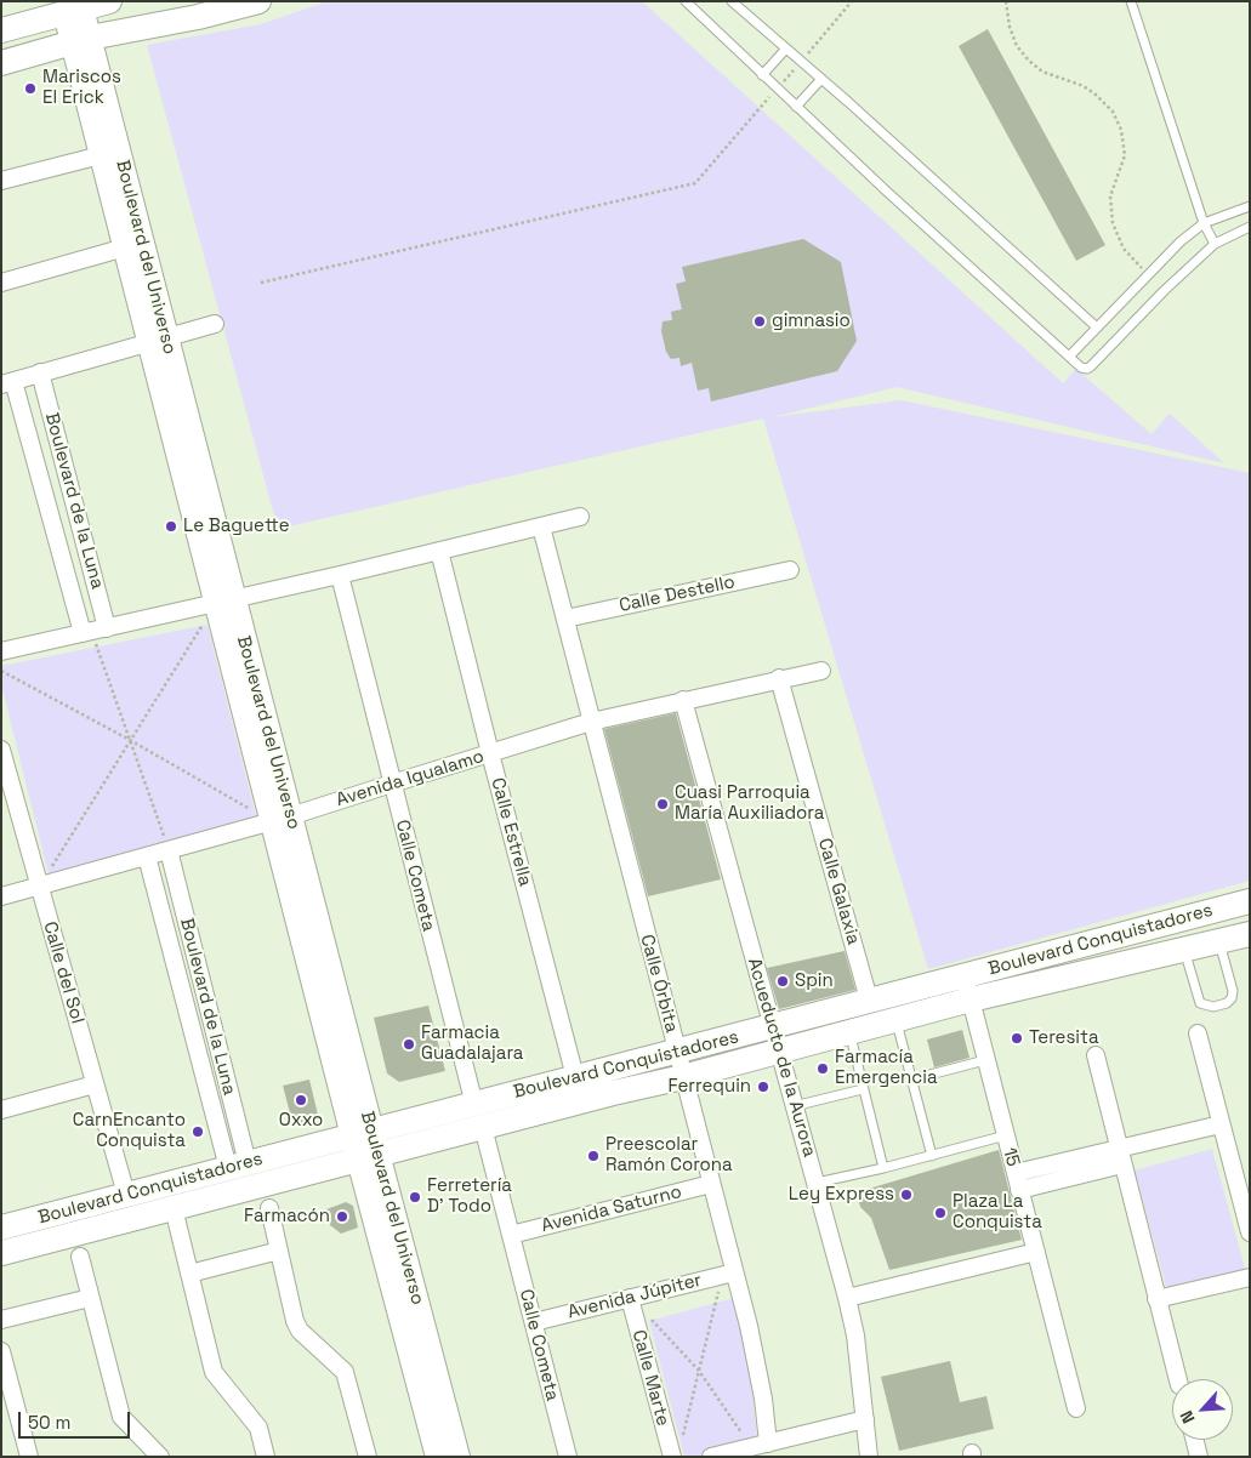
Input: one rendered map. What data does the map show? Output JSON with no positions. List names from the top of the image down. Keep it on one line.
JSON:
{"streets":{"street":["Boulevard del Universo","Boulevard de la Luna","Calle Destello","Avenida Igualamo","Calle Estrella","Calle Cometa","Calle Galaxia","Boulevard Conquistadores","Calle del Sol","Calle Órbita","Acueducto de la Aurora","15","Avenida Saturno","Avenida Júpiter","Calle Marte"]},"crossings":[["Boulevard del Universo","Avenida Igualamo"],["Boulevard del Universo","Boulevard Conquistadores"],["Boulevard de la Luna","Avenida Igualamo"],["Boulevard de la Luna","Boulevard Conquistadores"],["Calle Destello","Calle Órbita"],["Avenida Igualamo","Calle Estrella"],["Avenida Igualamo","Calle Cometa"],["Avenida Igualamo","Calle Galaxia"],["Avenida Igualamo","Calle del Sol"],["Avenida Igualamo","Calle Órbita"],["Avenida Igualamo","Acueducto de la Aurora"],["Calle Estrella","Boulevard Conquistadores"],["Calle Cometa","Boulevard Conquistadores"],["Calle Cometa","Avenida Saturno"],["Calle Cometa","Avenida Júpiter"],["Calle Galaxia","Boulevard Conquistadores"],["Boulevard Conquistadores","Calle del Sol"],["Boulevard Conquistadores","Calle Órbita"],["Boulevard Conquistadores","Acueducto de la Aurora"],["Boulevard Conquistadores","15"],["Calle Órbita","Avenida Saturno"],["Calle Órbita","Avenida Júpiter"],["Avenida Júpiter","Calle Marte"]],"places":["Mariscos El Erick","gimnasio","Le Baguette","Cuasi Parroquia María Auxiliadora","Spin","Teresita","Farmacia Guadalajara","Farmacía Emergencia","Ferrequin","Oxxo","CarnEncanto Conquista","Preescolar Ramón Corona","Ley Express","Ferretería D' Todo","Plaza La Conquista","Farmacón"],"scale_bar":"50 m","north":"bottom left"}
